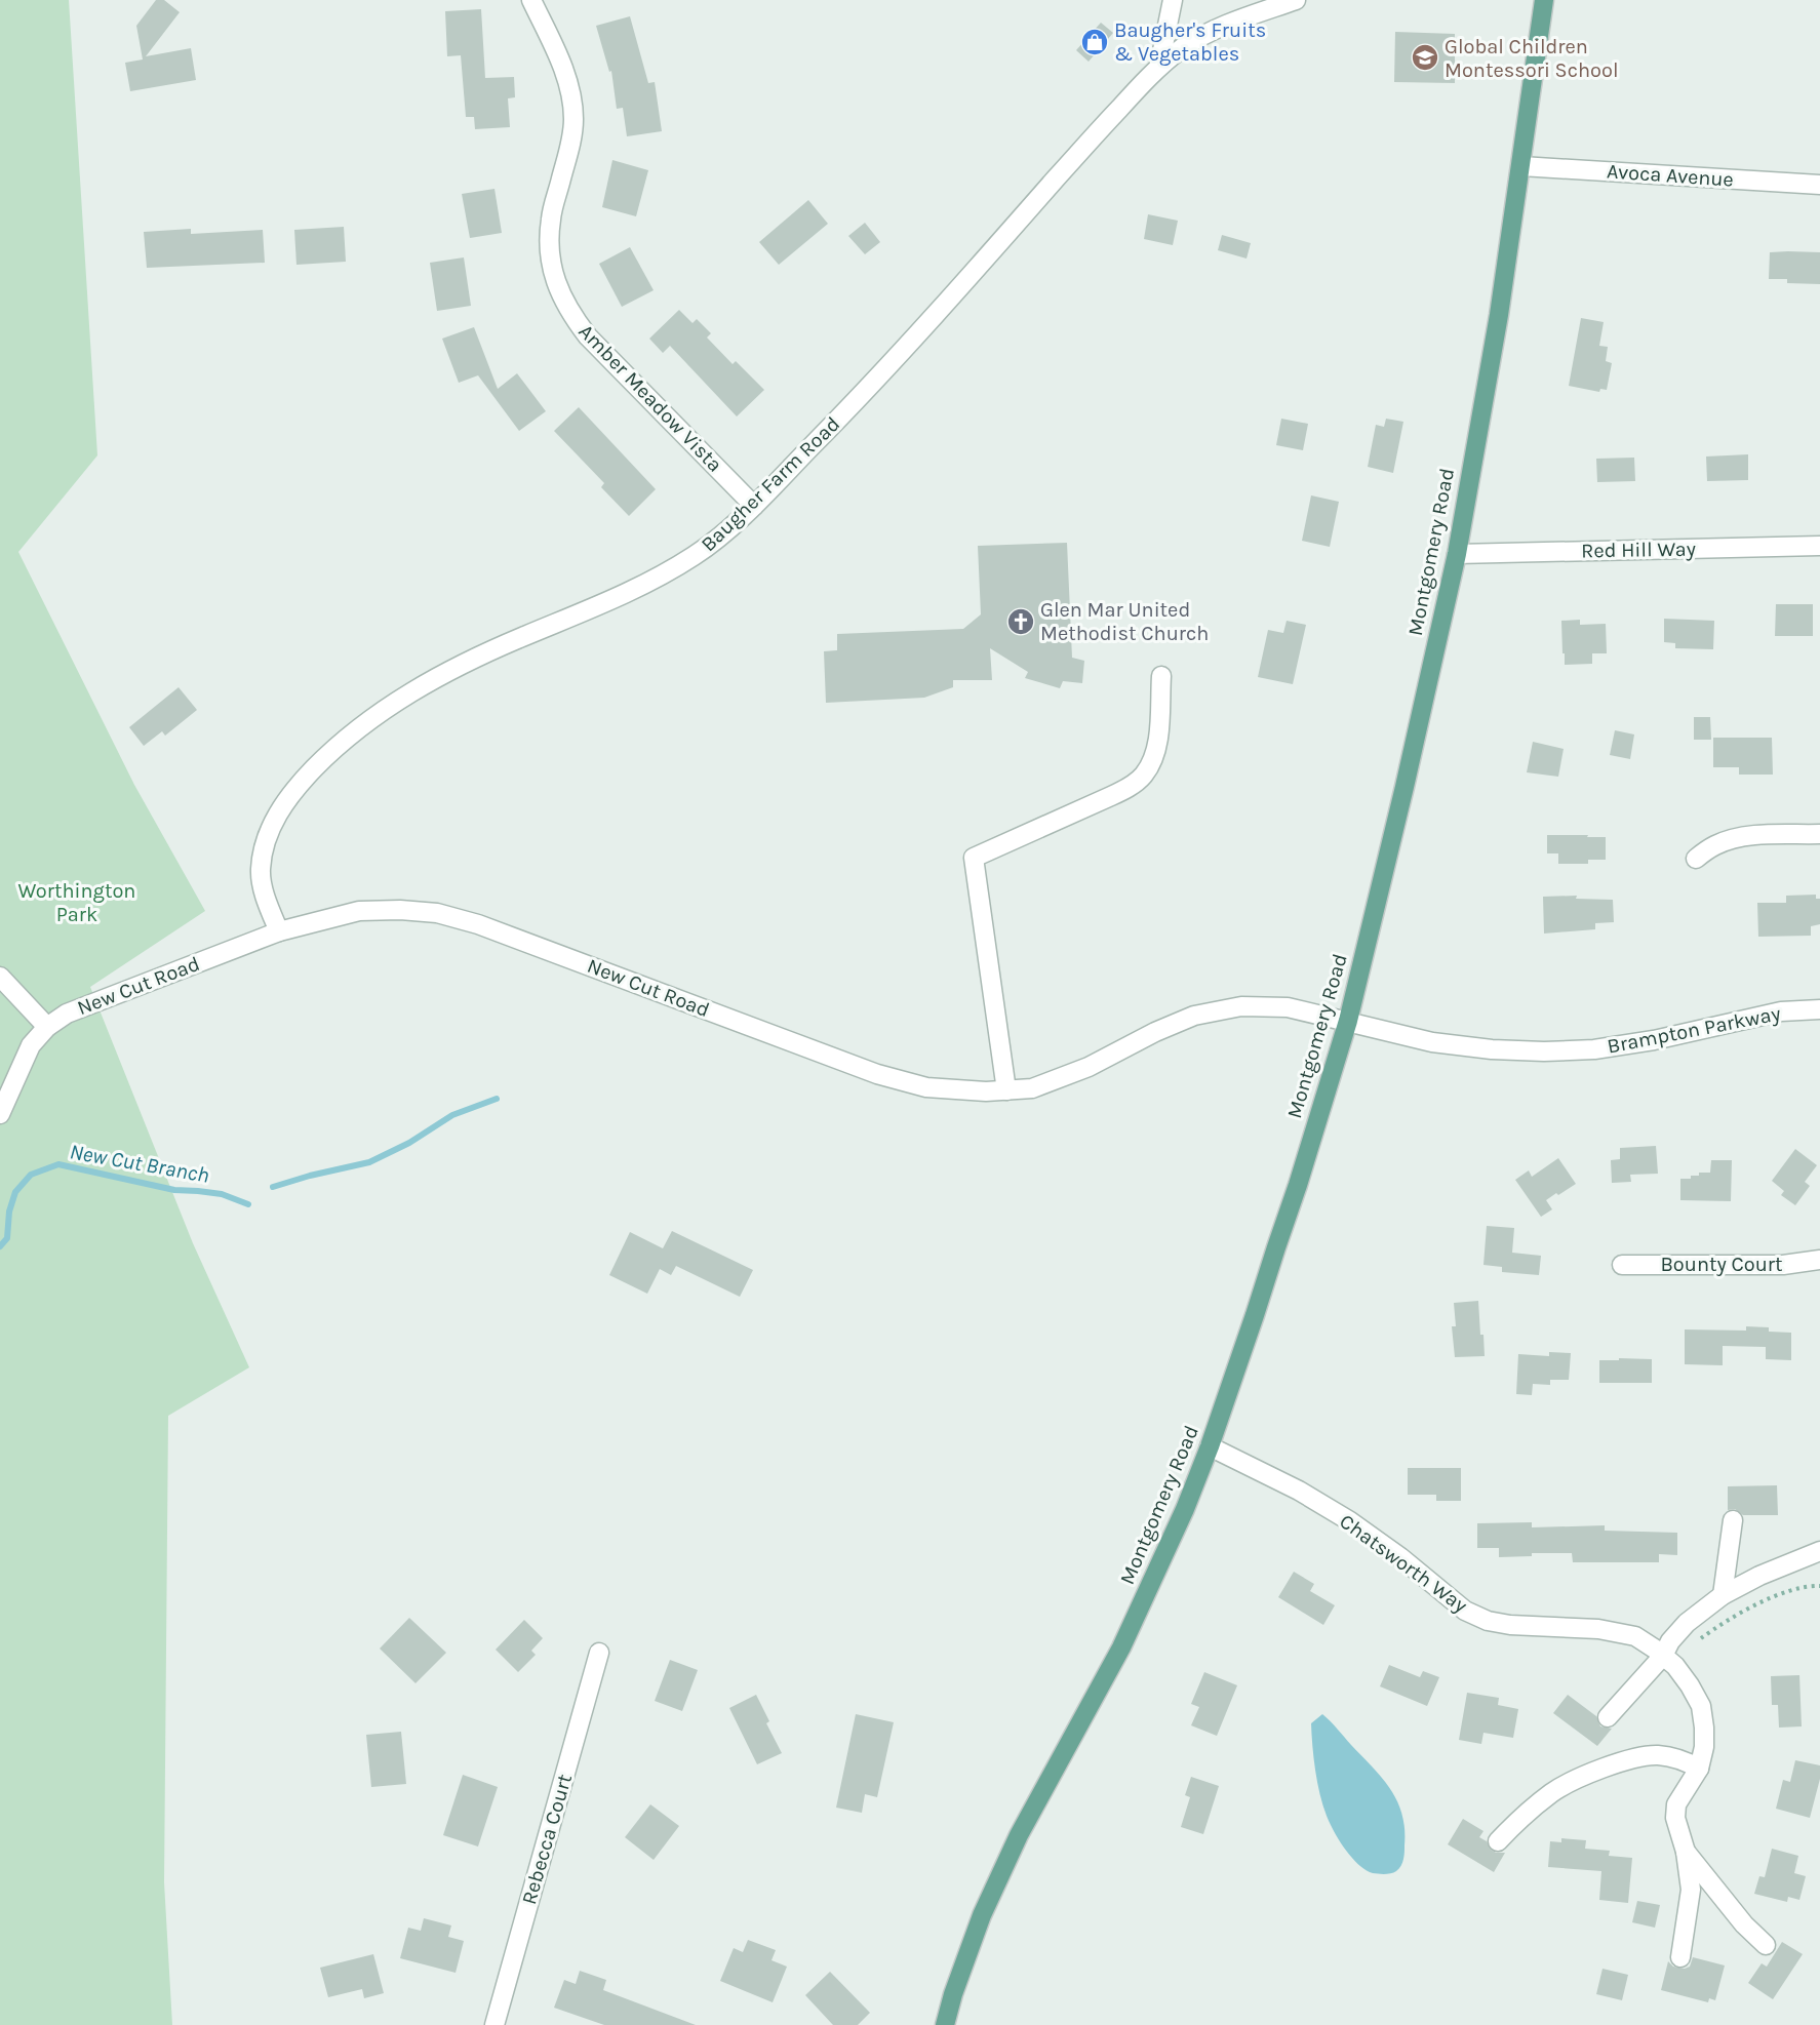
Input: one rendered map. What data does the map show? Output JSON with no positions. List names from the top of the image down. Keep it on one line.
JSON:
{"streets":{"main road":["Montgomery Road"],"street":["Avoca Avenue","Amber Meadow Vista","Baugher Farm Road","Red Hill Way","New Cut Road","Brampton Parkway","Bounty Court","Chatsworth Way","Rebecca Court"]},"crossings":[["Avoca Avenue","Montgomery Road"],["Amber Meadow Vista","Baugher Farm Road"],["Baugher Farm Road","New Cut Road"],["Red Hill Way","Montgomery Road"],["Montgomery Road","New Cut Road"],["Montgomery Road","Brampton Parkway"],["Montgomery Road","Chatsworth Way"],["New Cut Road","Brampton Parkway"]],"water":["New Cut Branch"],"parks":["Worthington Park"],"places":{"shop":["Baugher's Fruits & Vegetables"],"school or university":["Global Children Montessori School"],"church":["Glen Mar United Methodist Church"]}}
